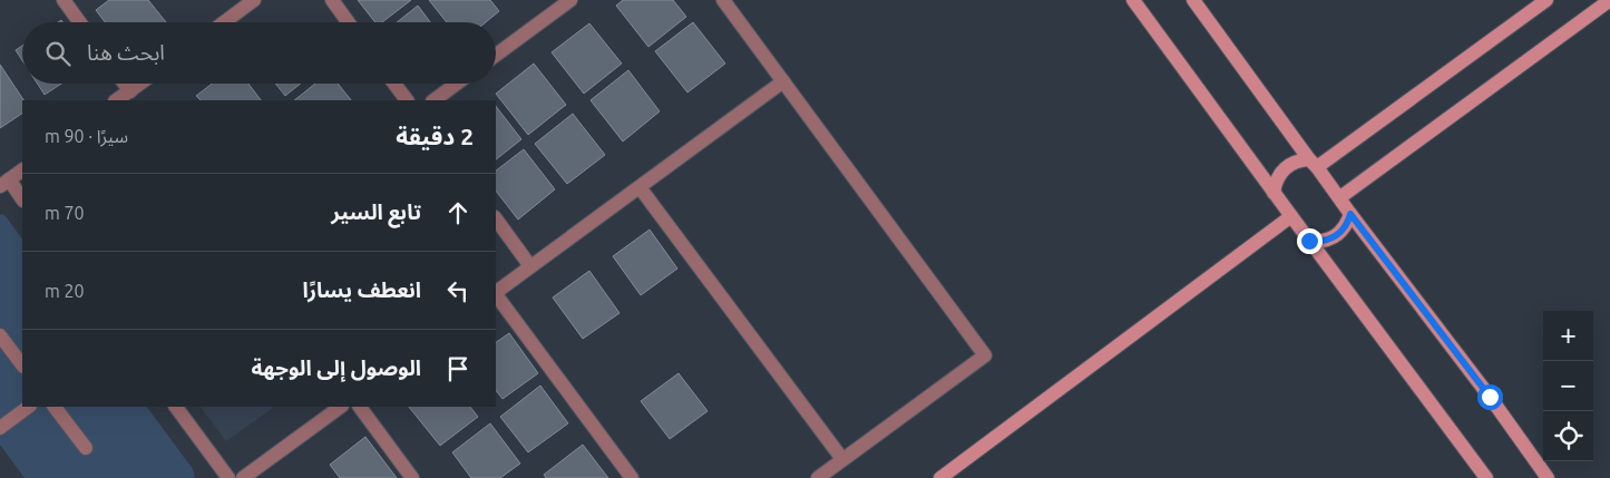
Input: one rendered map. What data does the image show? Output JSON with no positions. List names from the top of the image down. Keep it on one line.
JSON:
{"page":{"search":"ابحث هنا","heading":["2 دقيقة","سيرًا · 90 m"],"list":[["تابع السير","70 m"],["انعطف يسارًا","20 m"],"الوصول إلى الوجهة"],"map_buttons":["+","−"]}}
